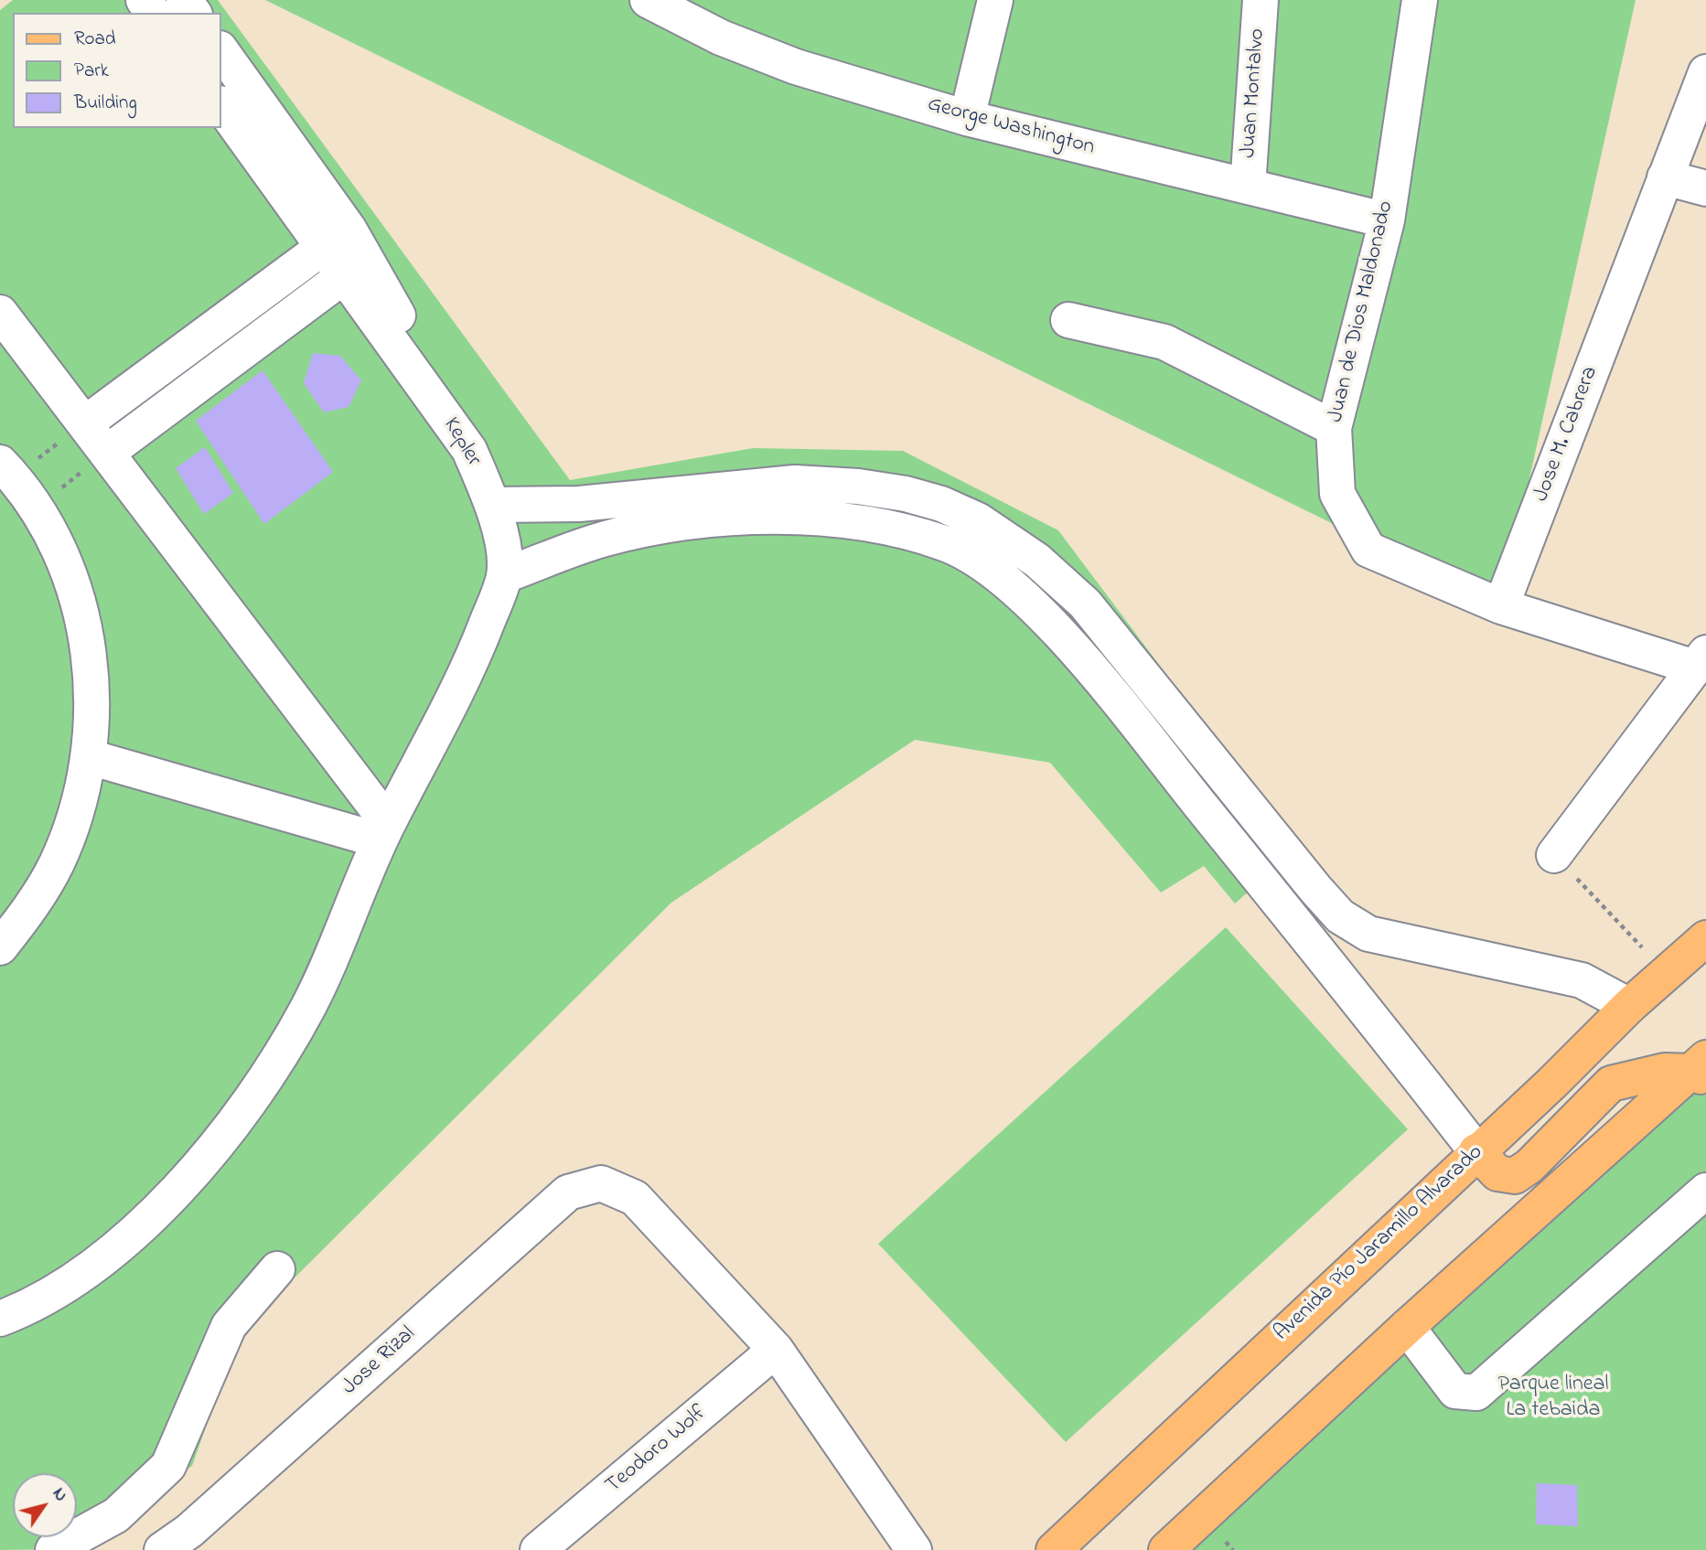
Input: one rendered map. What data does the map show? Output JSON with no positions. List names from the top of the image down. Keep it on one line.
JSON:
{"streets":{"main road":["Avenida Pío Jaramillo Alvarado"],"street":["Juan Montalvo","George Washington","Juan de Dios Maldonado","Jose M. Cabrera","Kepler","Jose Rizal","Teodoro Wolf"]},"crossings":[["Juan Montalvo","George Washington"],["George Washington","Juan de Dios Maldonado"],["Juan de Dios Maldonado","Jose M. Cabrera"],["Jose Rizal","Teodoro Wolf"]],"parks":["Parque lineal La tebaida"],"legend":["Road","Park","Building"],"north":"top right"}
